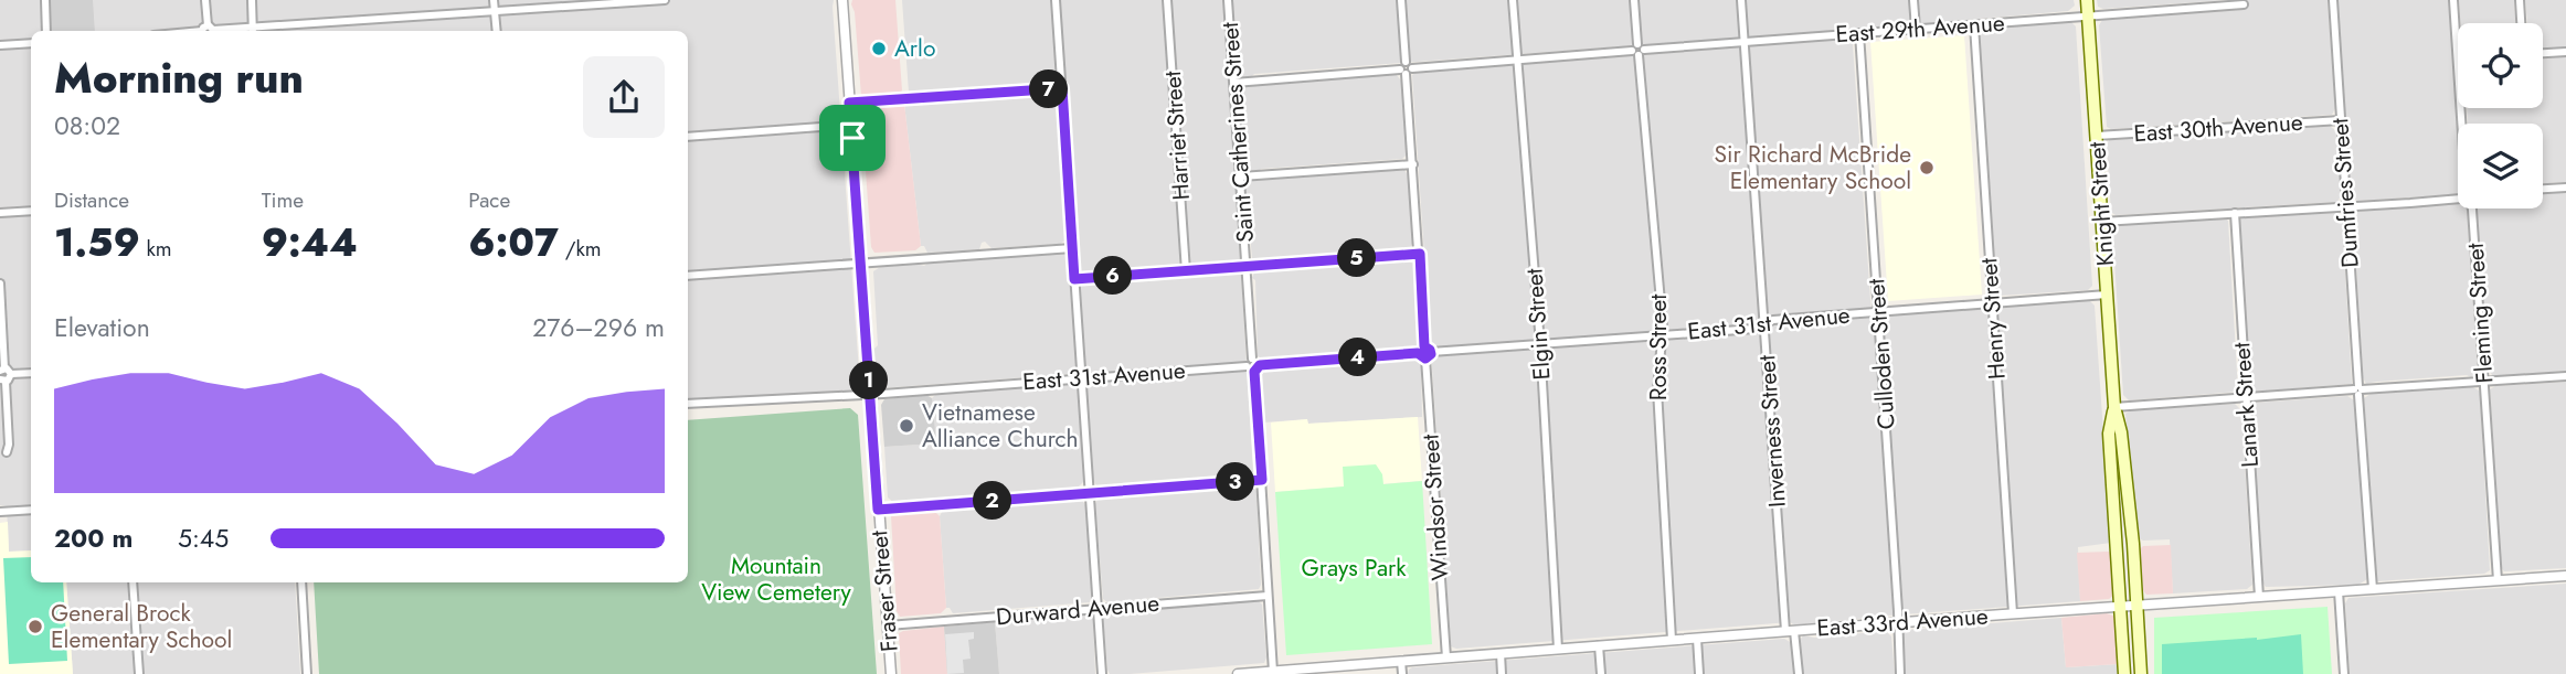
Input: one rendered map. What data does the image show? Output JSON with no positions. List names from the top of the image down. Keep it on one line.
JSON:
{"streets":{"main road":["Knight Street"],"street":["East 29th Avenue","East 30th Avenue","Saint Catherines Street","Harriet Street","Dumfries Street","Fleming Street","Henry Street","East 31st Avenue","Elgin Street","Ross Street","Culloden Street","Lanark Street","Inverness Street","Windsor Street","Fraser Street","Durward Avenue","East 33rd Avenue"]},"crossings":[["East 29th Avenue","Saint Catherines Street"],["East 29th Avenue","Knight Street"],["East 29th Avenue","Henry Street"],["East 29th Avenue","Elgin Street"],["East 29th Avenue","Ross Street"],["East 29th Avenue","Culloden Street"],["East 29th Avenue","Inverness Street"],["East 29th Avenue","Windsor Street"],["East 30th Avenue","Dumfries Street"],["East 30th Avenue","Knight Street"],["Saint Catherines Street","East 31st Avenue"],["Dumfries Street","East 33rd Avenue"],["Knight Street","East 31st Avenue"],["Knight Street","East 33rd Avenue"],["Fleming Street","East 33rd Avenue"],["Henry Street","East 31st Avenue"],["Henry Street","East 33rd Avenue"],["East 31st Avenue","Elgin Street"],["East 31st Avenue","Ross Street"],["East 31st Avenue","Culloden Street"],["East 31st Avenue","Inverness Street"],["East 31st Avenue","Windsor Street"],["East 31st Avenue","Fraser Street"],["Elgin Street","East 33rd Avenue"],["Ross Street","East 33rd Avenue"],["Culloden Street","East 33rd Avenue"],["Lanark Street","East 33rd Avenue"],["Inverness Street","East 33rd Avenue"],["Windsor Street","East 33rd Avenue"],["Fraser Street","Durward Avenue"]],"parks":["Mountain View Cemetery","Grays Park"],"places":["Arlo","Sir Richard McBride Elementary School","Vietnamese Alliance Church","General Brock Elementary School"],"page":{"heading":["Morning run","08:02"],"pins":["7","5","6","4","1","3","2"],"stats":[["Distance","1.59 km"],["Time","9:44"],["Pace","6:07 /km"]],"chart":["Elevation","276–296 m"],"list":[{"name":"200 m","note":"5:45"}]}}
